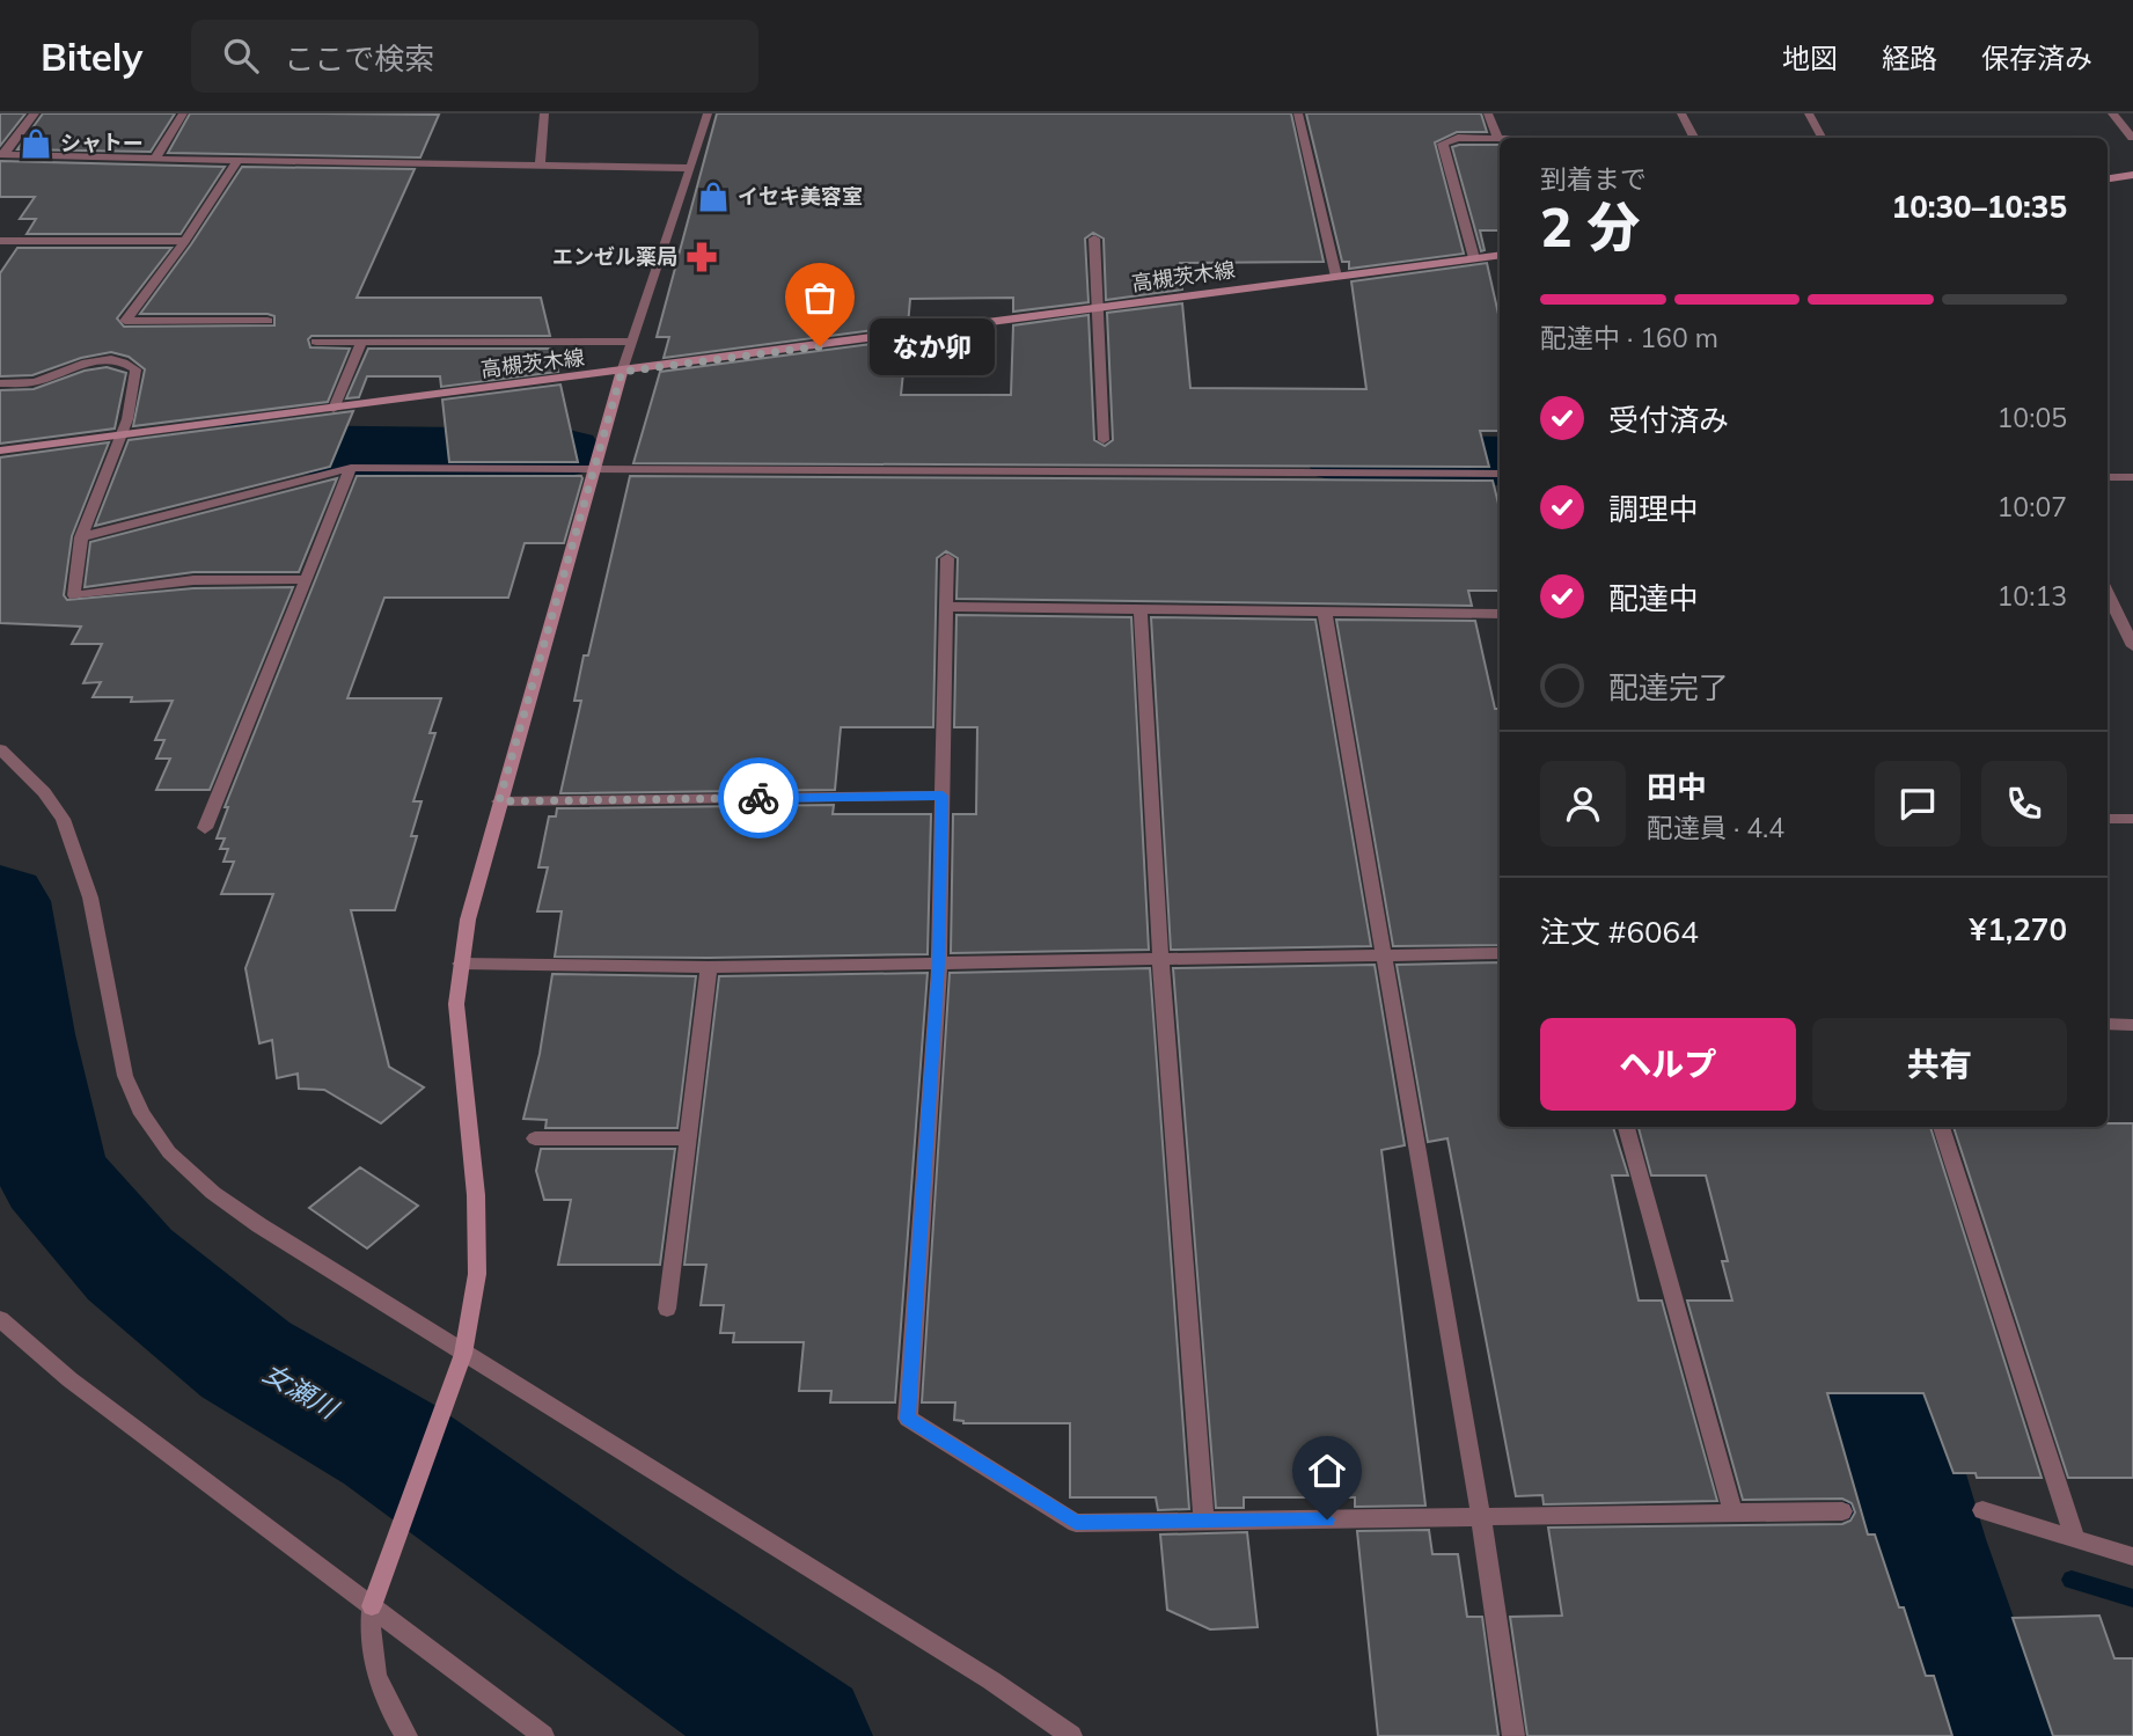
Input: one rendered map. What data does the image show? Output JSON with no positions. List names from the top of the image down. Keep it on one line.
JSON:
{"streets":{"main road":["高槻茨木線"]},"water":["女瀬川"],"places":{"shop":["シャトー","イセキ美容室"],"pharmacy":["エンゼル薬局"],"other":["なか卯"]},"page":{"header":"Bitely","search":"ここで検索","nav":["地図","経路","保存済み"],"heading":["2 分","到着まで","10:30–10:35"],"panel":["田中","配達員 · 4.4","注文 #6064","¥1,270"],"bar":"配達中 · 160 m","bubble":"なか卯","list":[["受付済み","10:05"],["調理中","10:07"],["配達中","10:13"],"配達完了"],"buttons":["ヘルプ","共有"]}}
